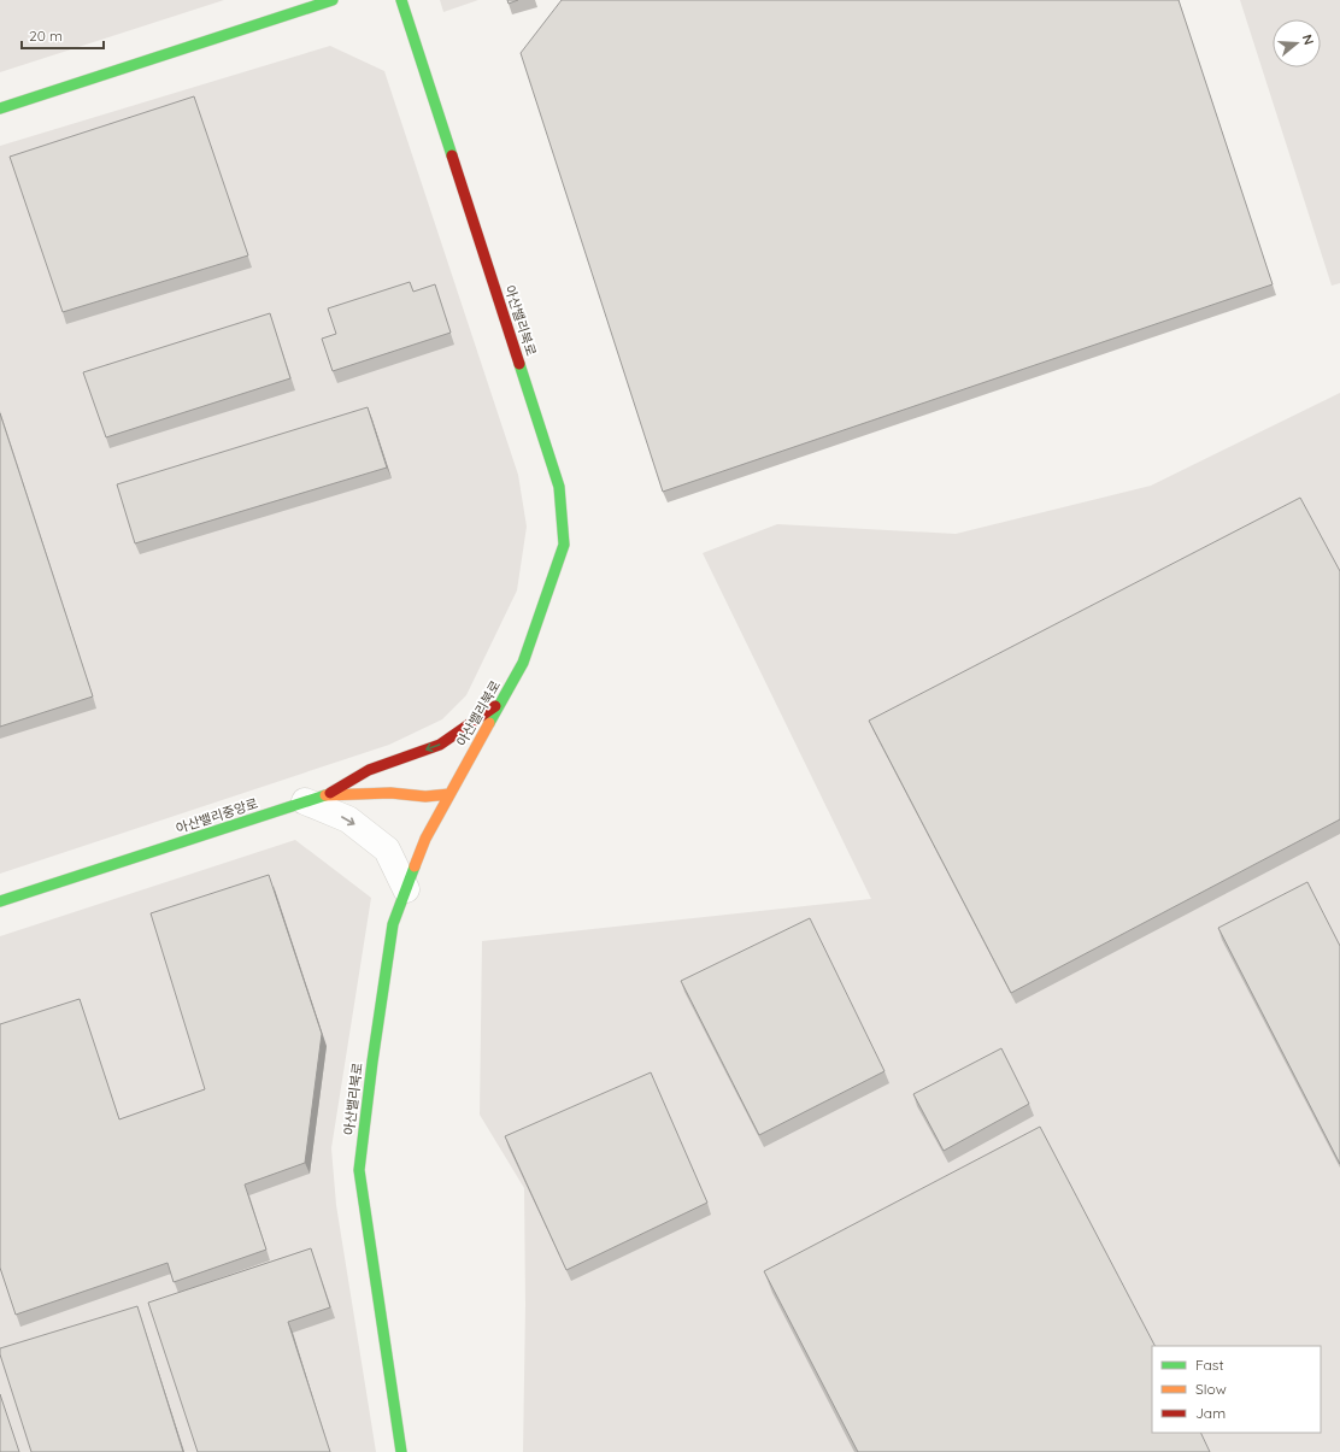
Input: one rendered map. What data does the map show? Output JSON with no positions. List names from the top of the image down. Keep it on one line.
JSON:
{"streets":{"street":["아산밸리북로","아산밸리중앙로"]},"crossings":[["아산밸리북로","아산밸리중앙로"]],"legend":["Fast","Slow","Jam"],"scale_bar":"20 m","north":"right"}
